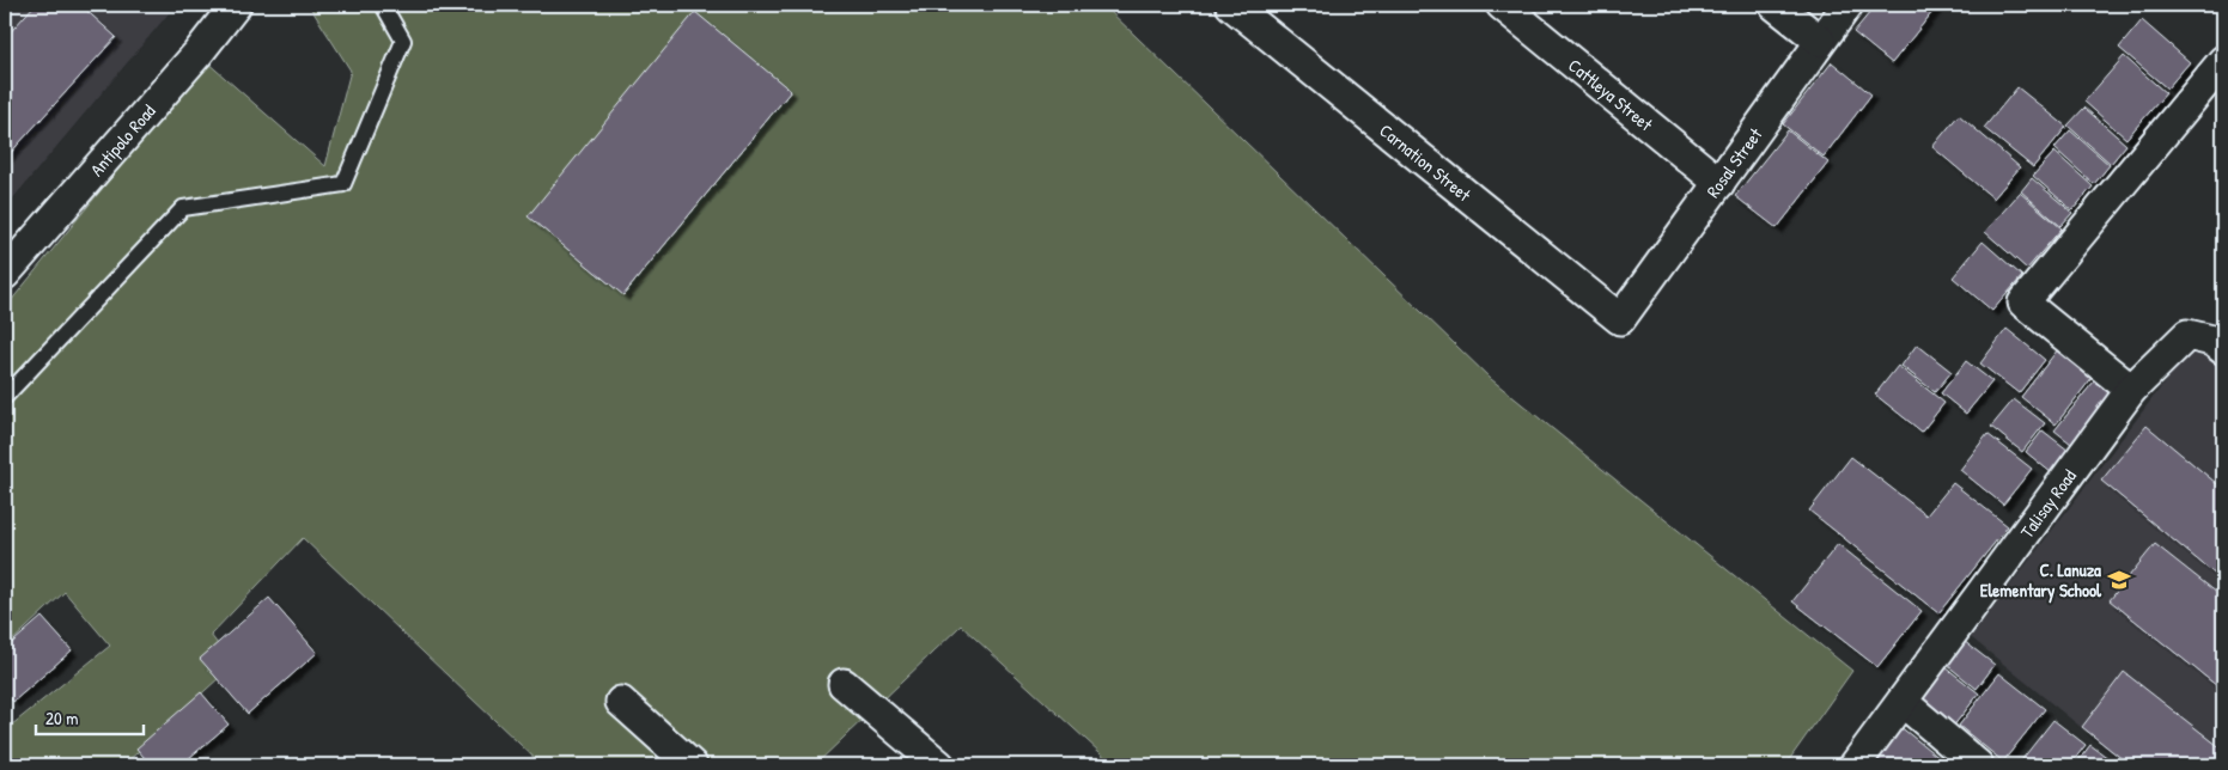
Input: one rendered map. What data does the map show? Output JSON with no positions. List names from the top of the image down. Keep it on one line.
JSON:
{"streets":{"street":["Cattleya Street","Antipolo Road","Carnation Street","Rosal Street","Talisay Road"]},"crossings":[["Cattleya Street","Rosal Street"],["Carnation Street","Rosal Street"]],"places":{"school or university":["C. Lanuza Elementary School"]},"scale_bar":"20 m"}
